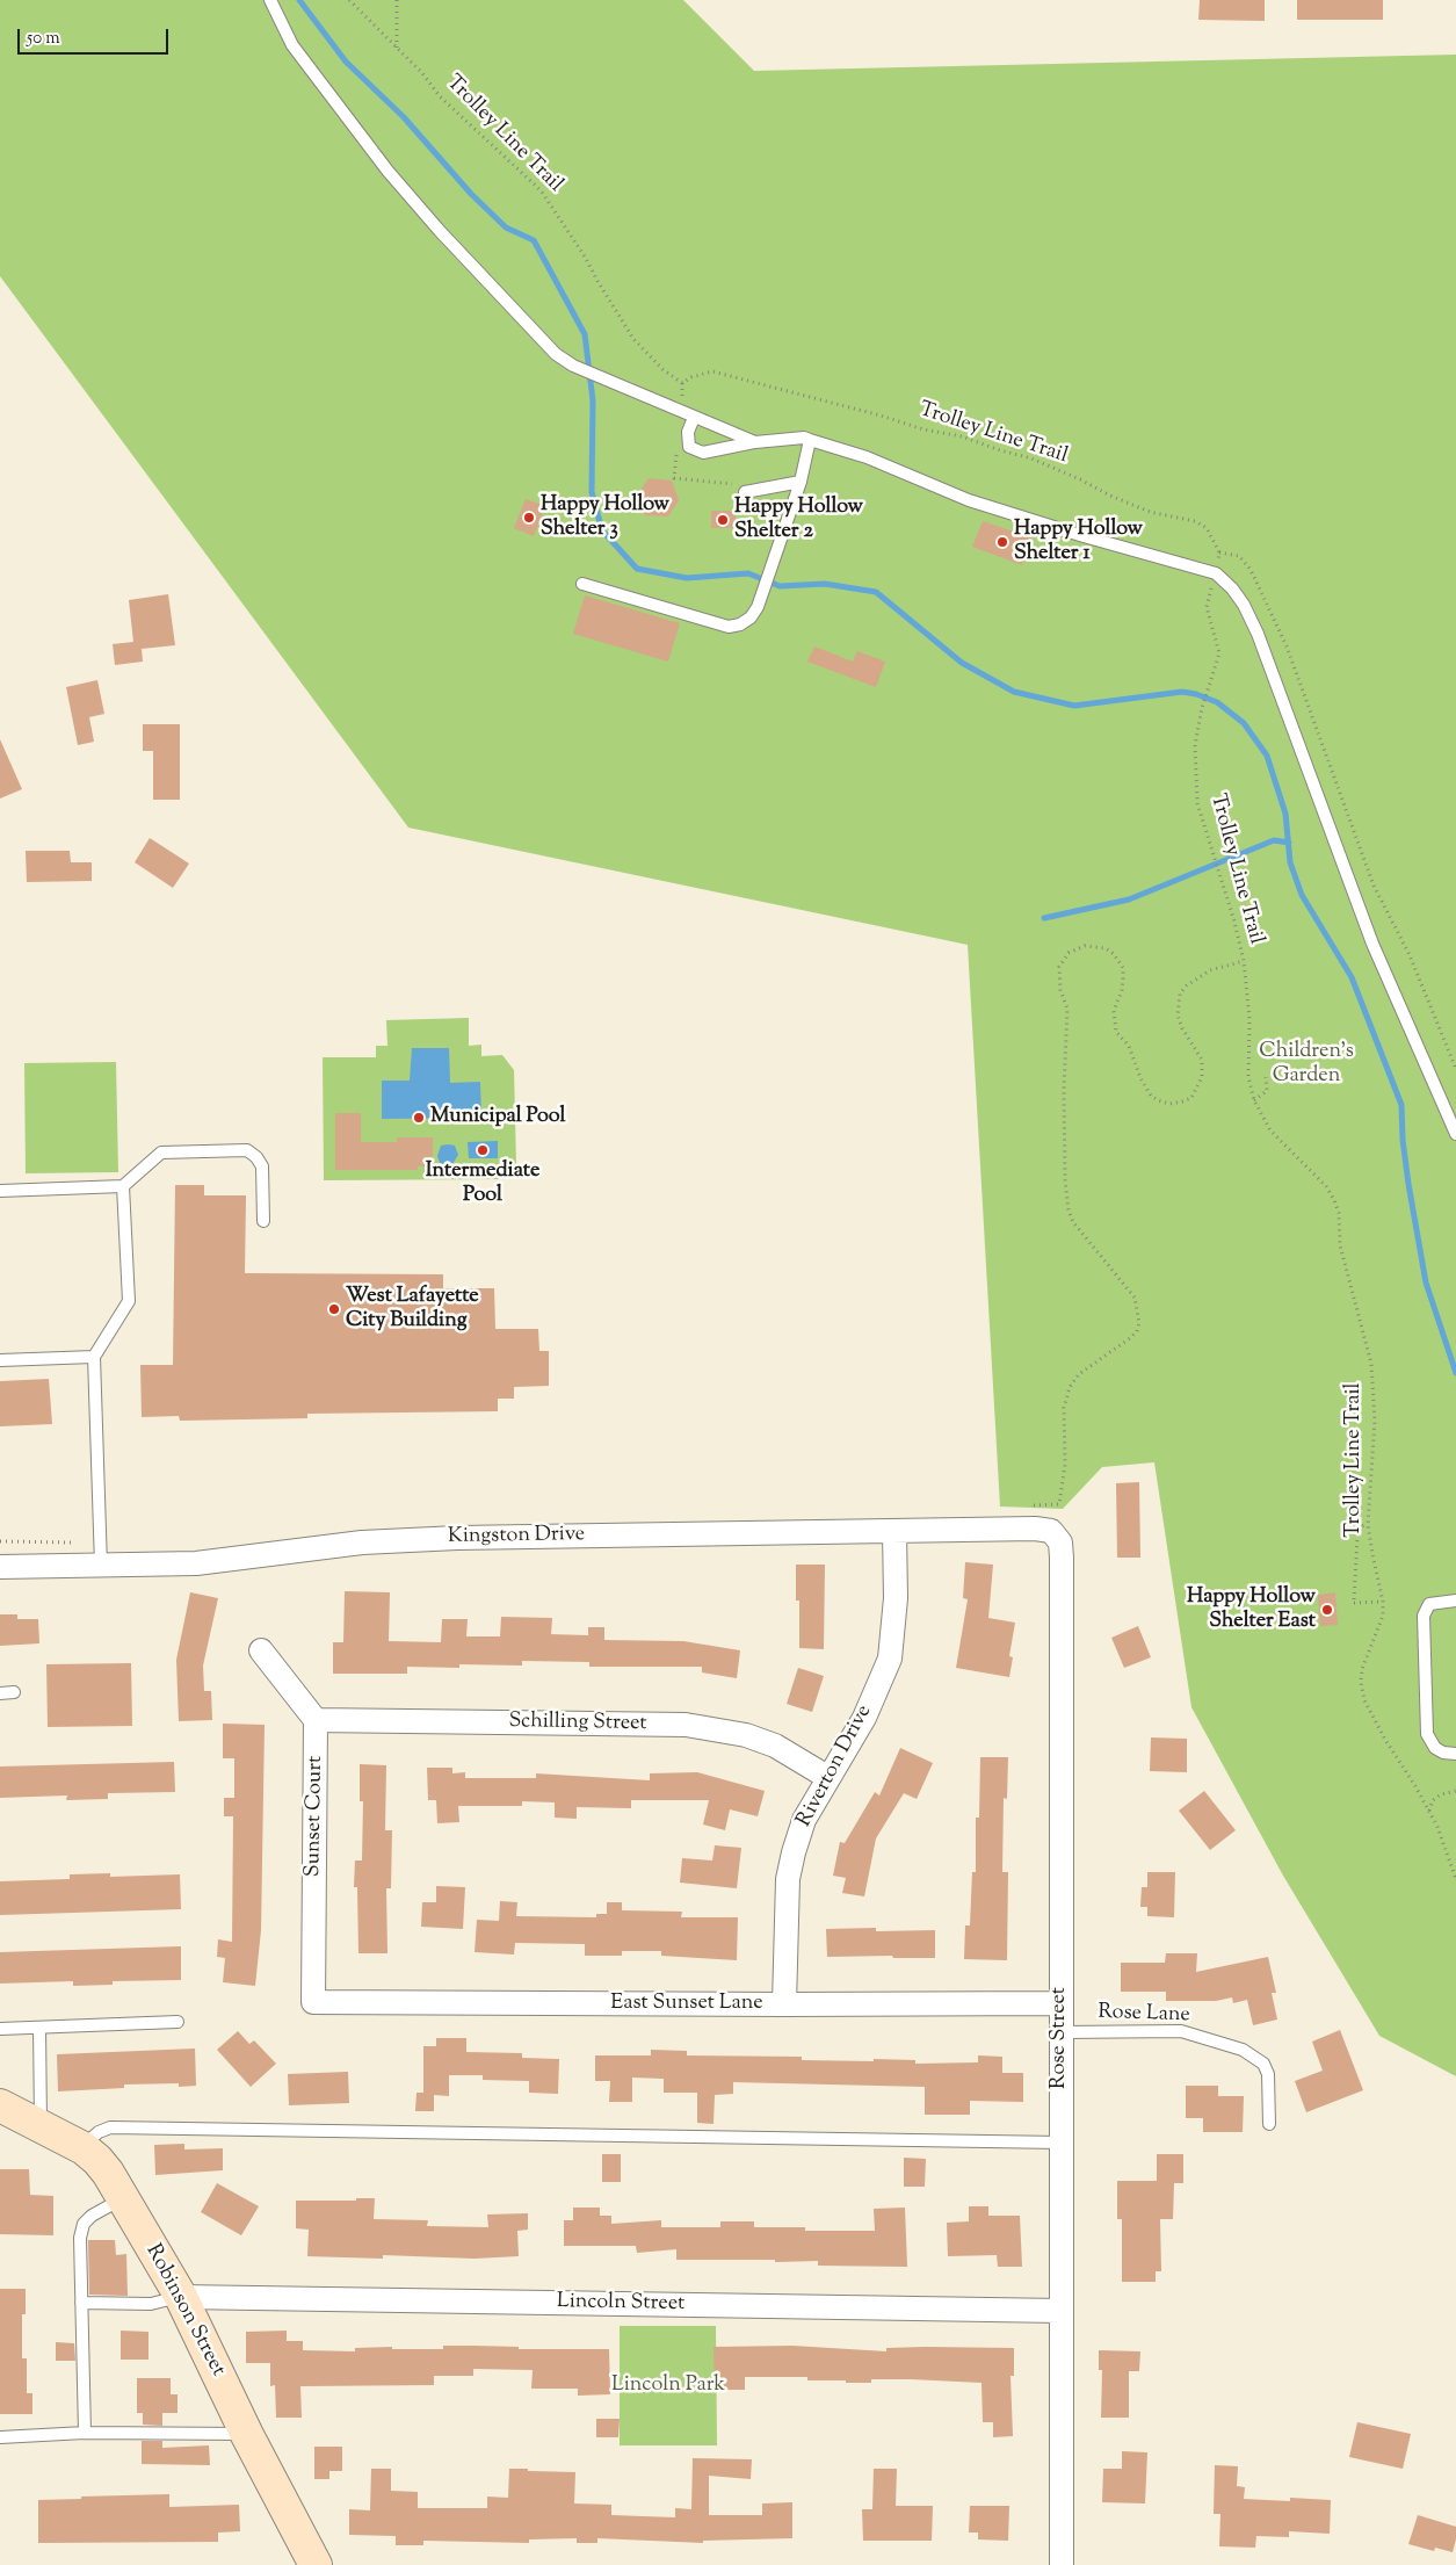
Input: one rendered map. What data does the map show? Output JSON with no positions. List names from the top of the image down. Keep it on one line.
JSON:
{"streets":{"street":["Kingston Drive","Schilling Street","Riverton Drive","Sunset Court","East Sunset Lane","Rose Street","Lincoln Street","Robinson Street"],"lane":["Rose Lane"],"path":["Trolley Line Trail"]},"crossings":[["Kingston Drive","Riverton Drive"],["Kingston Drive","Rose Street"],["Schilling Street","Riverton Drive"],["Schilling Street","Sunset Court"],["Riverton Drive","East Sunset Lane"],["Sunset Court","East Sunset Lane"],["East Sunset Lane","Rose Street"],["Rose Lane","Rose Street"],["Rose Street","Lincoln Street"],["Lincoln Street","Robinson Street"]],"parks":["Children's Garden","Lincoln Park"],"places":["Happy Hollow Shelter 3","Happy Hollow Shelter 2","Happy Hollow Shelter 1","Municipal Pool","Intermediate Pool","West Lafayette City Building","Happy Hollow Shelter East"],"scale_bar":"50 m"}
